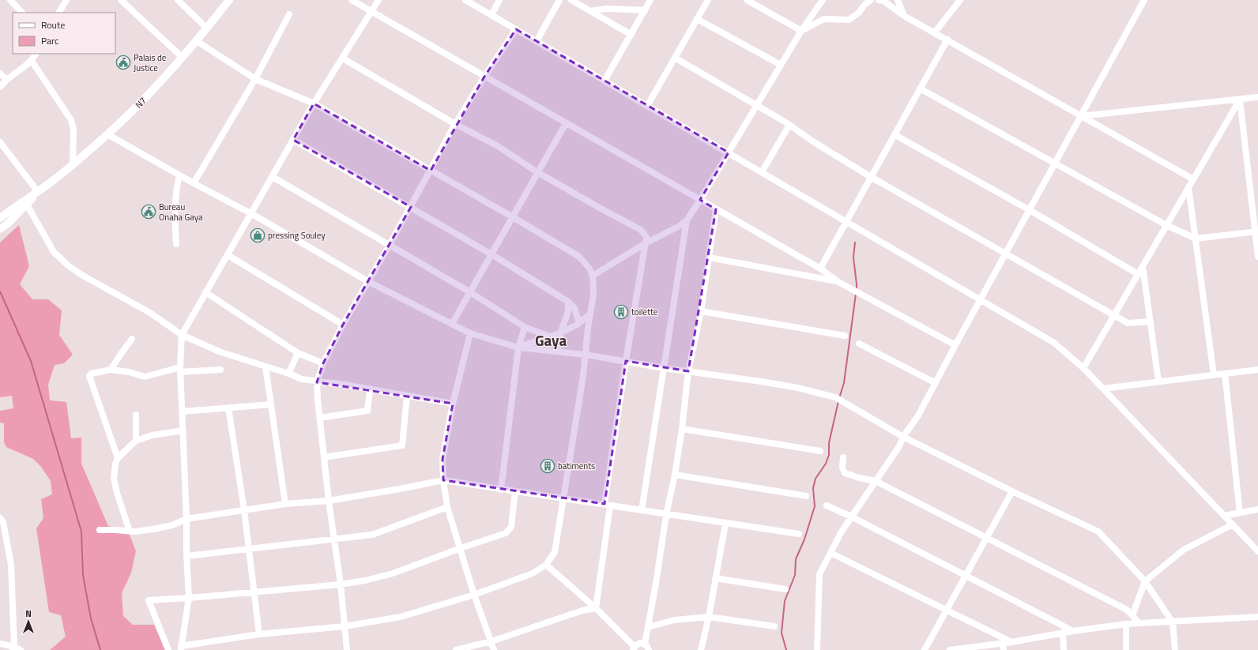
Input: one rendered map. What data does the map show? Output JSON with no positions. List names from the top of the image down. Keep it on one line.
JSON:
{"streets":{"main road":["N7"]},"districts":["Gaya"],"places":{"public building":["Palais de Justice","Bureau Onaha Gaya"],"shop":["pressing Souley"],"building":["toilette","batiments"]},"legend":["Route","Parc"],"north":"top"}
